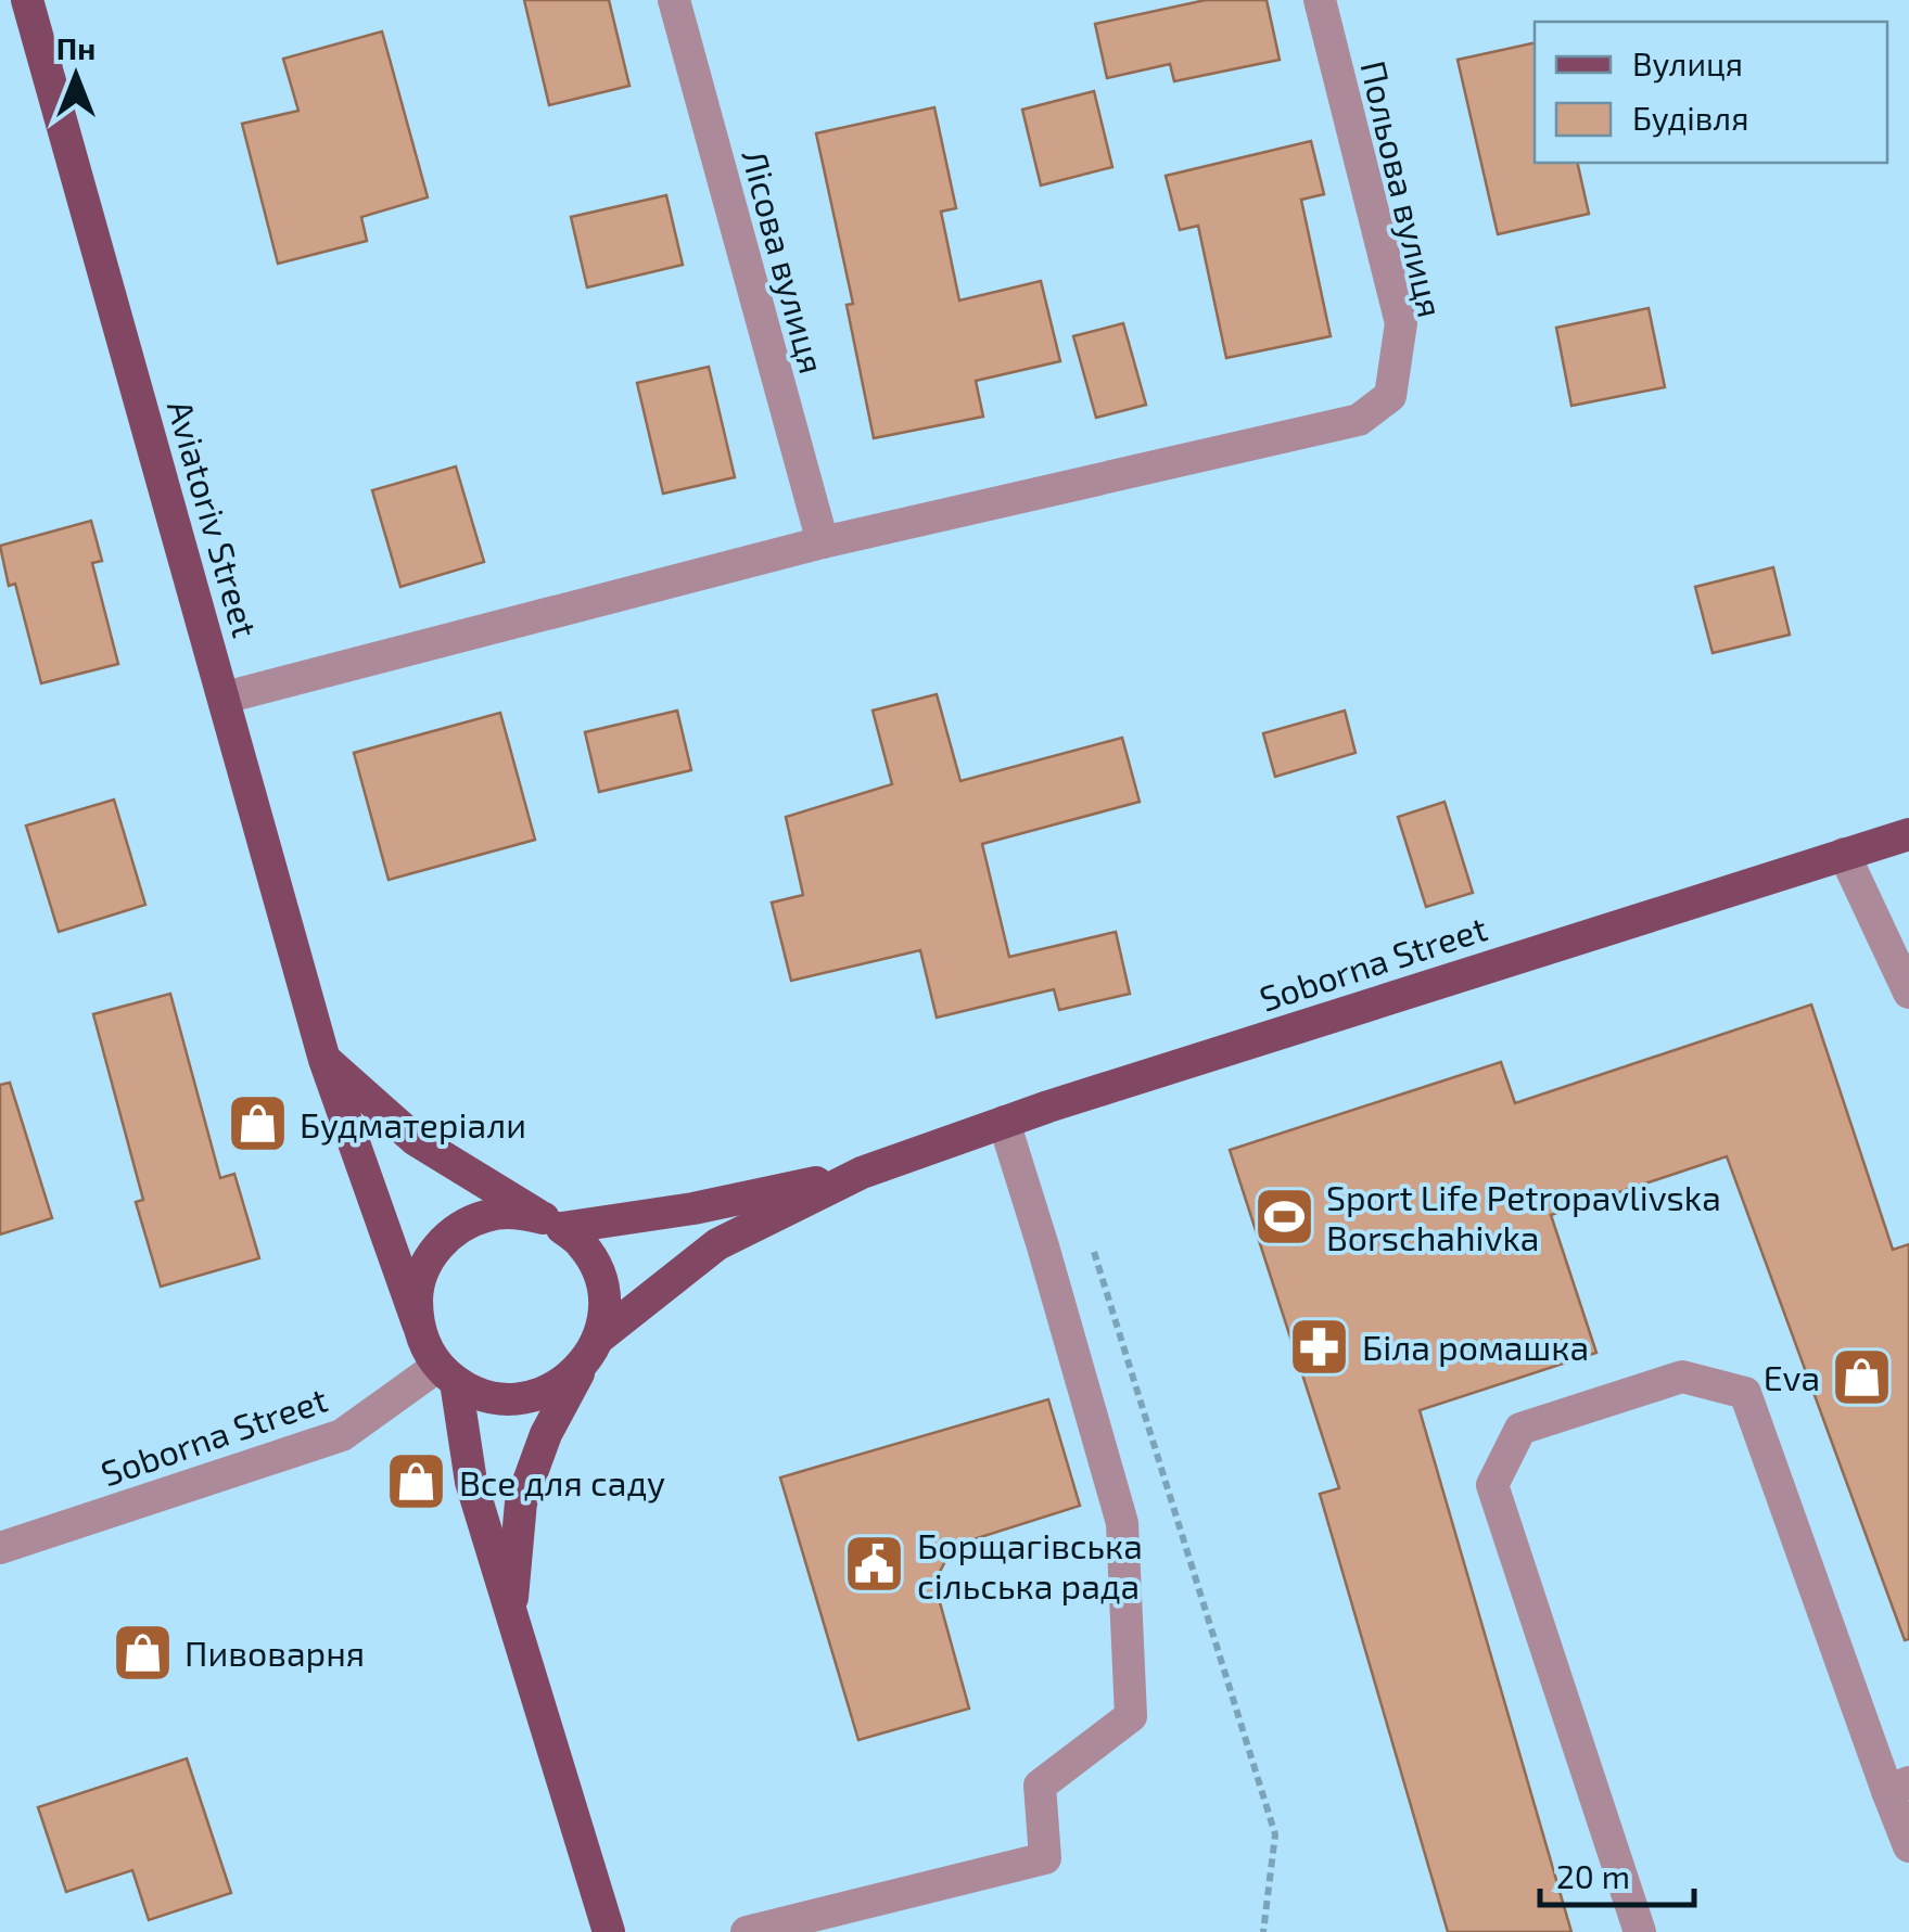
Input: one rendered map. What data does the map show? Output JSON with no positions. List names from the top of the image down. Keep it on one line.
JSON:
{"streets":{"main road":["Aviatoriv Street","Soborna Street"],"street":["Польова вулиця","Лісова вулиця"]},"crossings":[["Польова вулиця","Лісова вулиця"],["Aviatoriv Street","Soborna Street"]],"places":{"shop":["Будматеріали","Eva","Все для саду","Пивоварня"],"sports":["Sport Life Petropavlivska Borschahivka"],"pharmacy":["Біла ромашка"],"public building":["Борщагівська сільська рада"]},"legend":["Вулиця","Будівля"],"scale_bar":"20 m","north":"top"}
